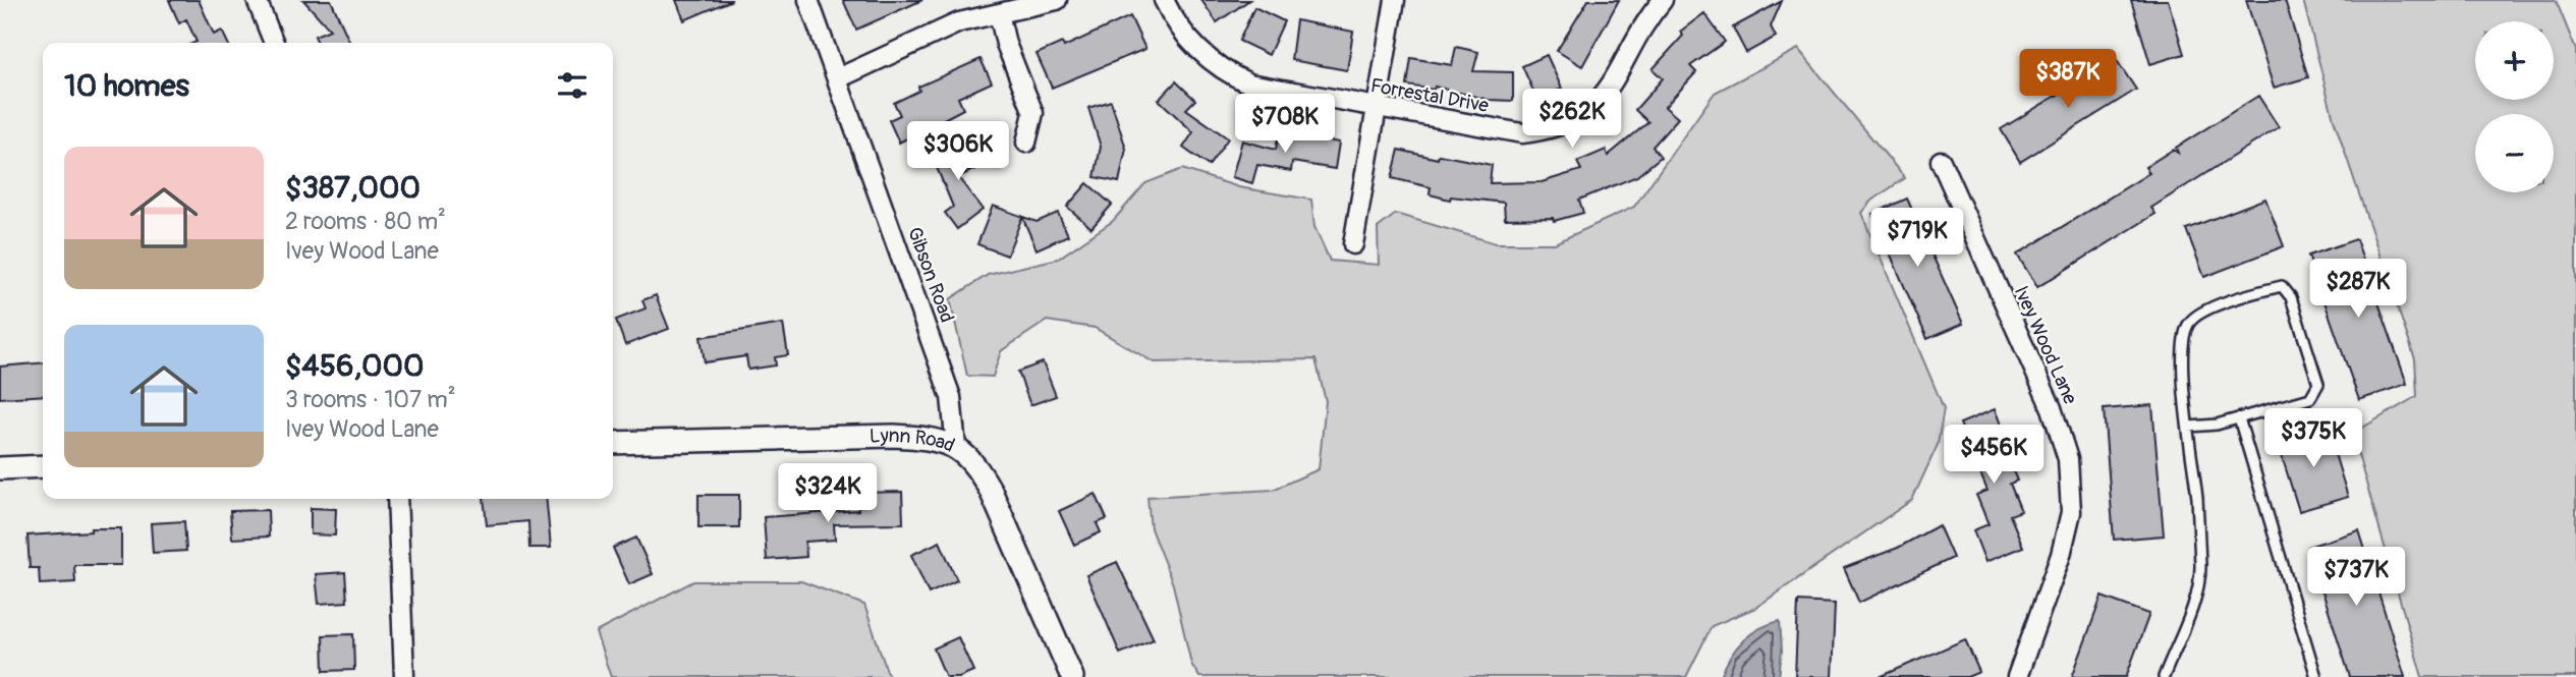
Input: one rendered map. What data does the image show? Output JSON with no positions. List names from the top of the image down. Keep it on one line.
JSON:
{"streets":{"street":["Forrestal Drive","Gibson Road","Ivey Wood Lane","Lynn Road"]},"crossings":[["Gibson Road","Lynn Road"]],"page":{"map_buttons":["+","−"],"heading":"10 homes","price":["$387K","$262K","$708K","$306K","$719K","$287K","$375K","$456K","$324K","$737K"],"list":[{"name":"$387,000","note":"2 rooms · 80 m² · Ivey Wood Lane"},{"name":"$456,000","note":"3 rooms · 107 m² · Ivey Wood Lane"}]}}
